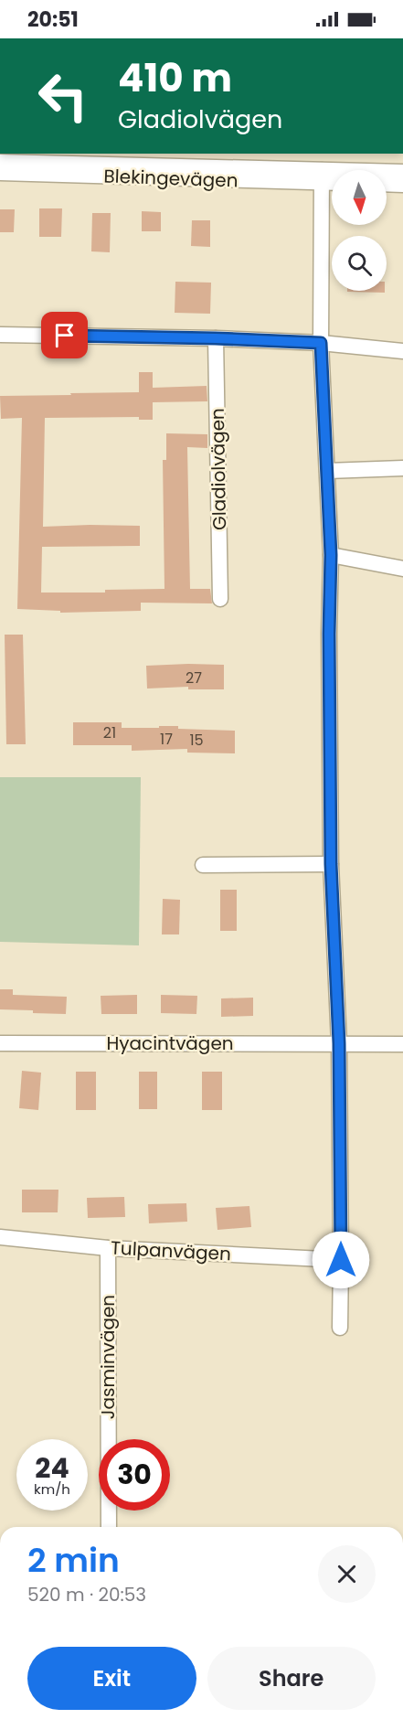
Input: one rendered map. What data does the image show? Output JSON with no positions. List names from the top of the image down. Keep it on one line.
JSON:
{"streets":{"street":["Blekingevägen","Gladiolvägen","Hyacintvägen","Tulpanvägen","Jasminvägen"]},"crossings":[["Tulpanvägen","Jasminvägen"]],"house_numbers":["27","21","17","15"],"north":"bottom","page":{"status":"20:51","turn":["410 m","Gladiolvägen"],"speed":"24 km/h","limit":"30","heading":["2 min","520 m · 20:53"],"buttons":["Exit","Share"]}}
